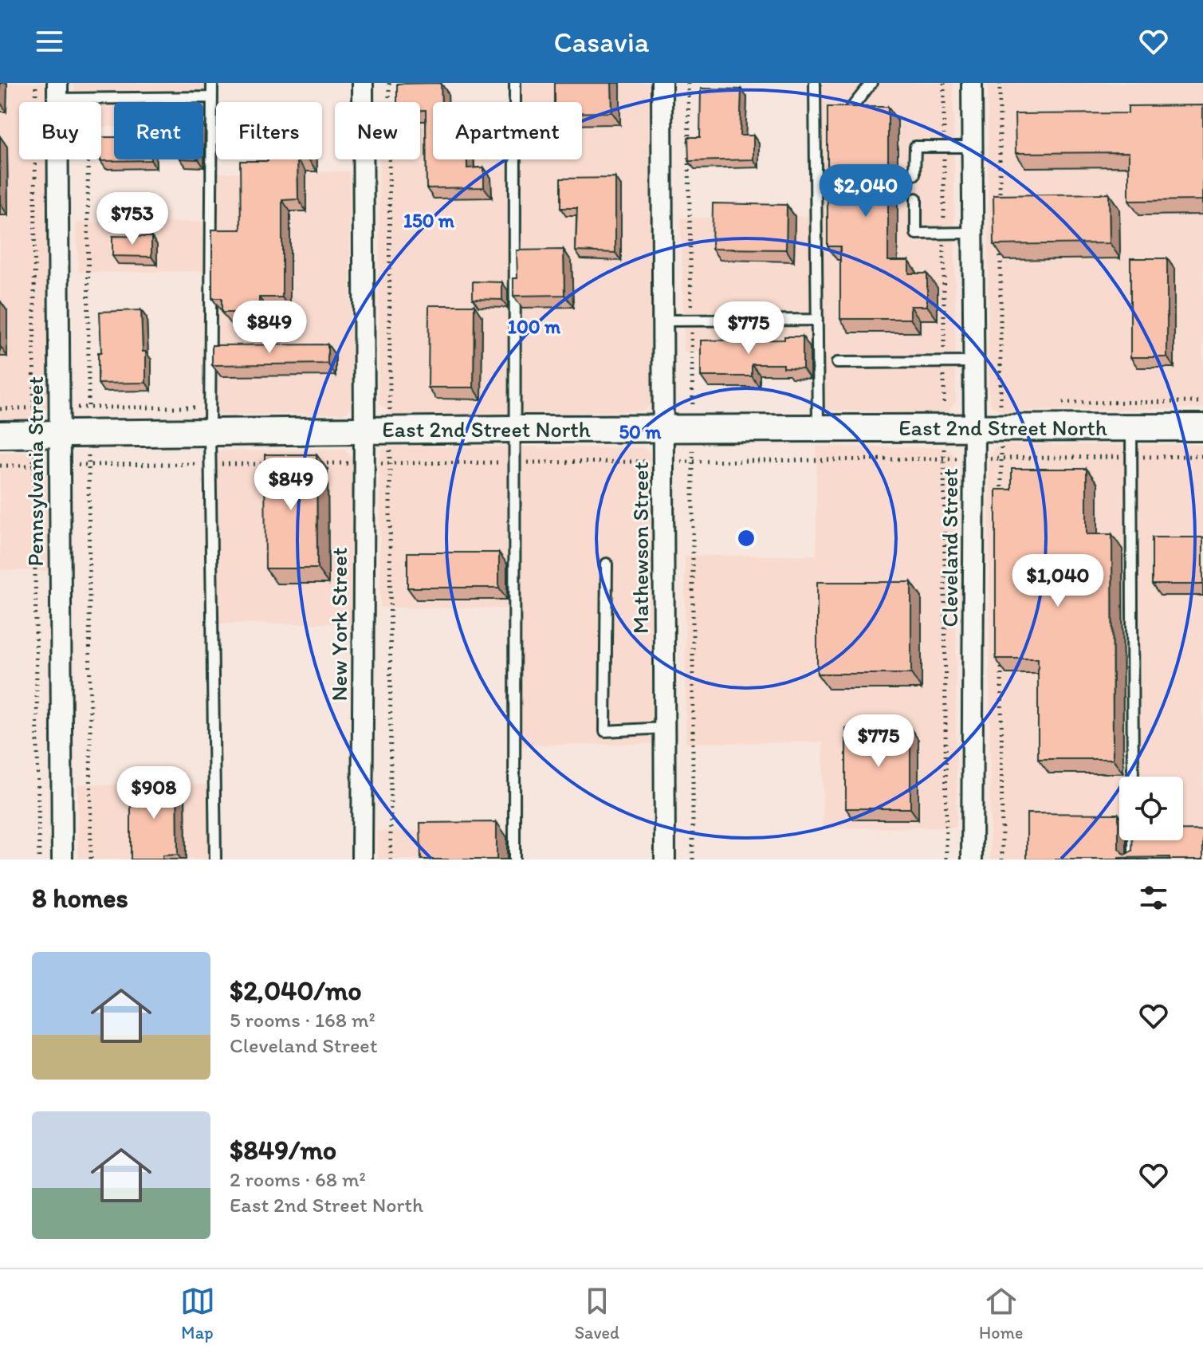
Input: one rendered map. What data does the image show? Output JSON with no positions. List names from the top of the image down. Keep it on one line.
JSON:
{"streets":{"street":["East 2nd Street North","Pennsylvania Street","Mathewson Street","Cleveland Street","New York Street"]},"crossings":[["East 2nd Street North","Pennsylvania Street"],["East 2nd Street North","Mathewson Street"],["East 2nd Street North","Cleveland Street"],["East 2nd Street North","New York Street"]],"page":{"header":"Casavia","chip":["Buy","Rent","Filters","New","Apartment"],"price":["$2,040","$753","$849","$775","$849","$1,040","$775","$908"],"heading":"8 homes","list":[{"name":"$2,040/mo","note":"5 rooms · 168 m² · Cleveland Street"},{"name":"$849/mo","note":"2 rooms · 68 m² · East 2nd Street North"}],"tabs":["Map","Saved","Home"]},"rings":["150 m","100 m","50 m"]}
